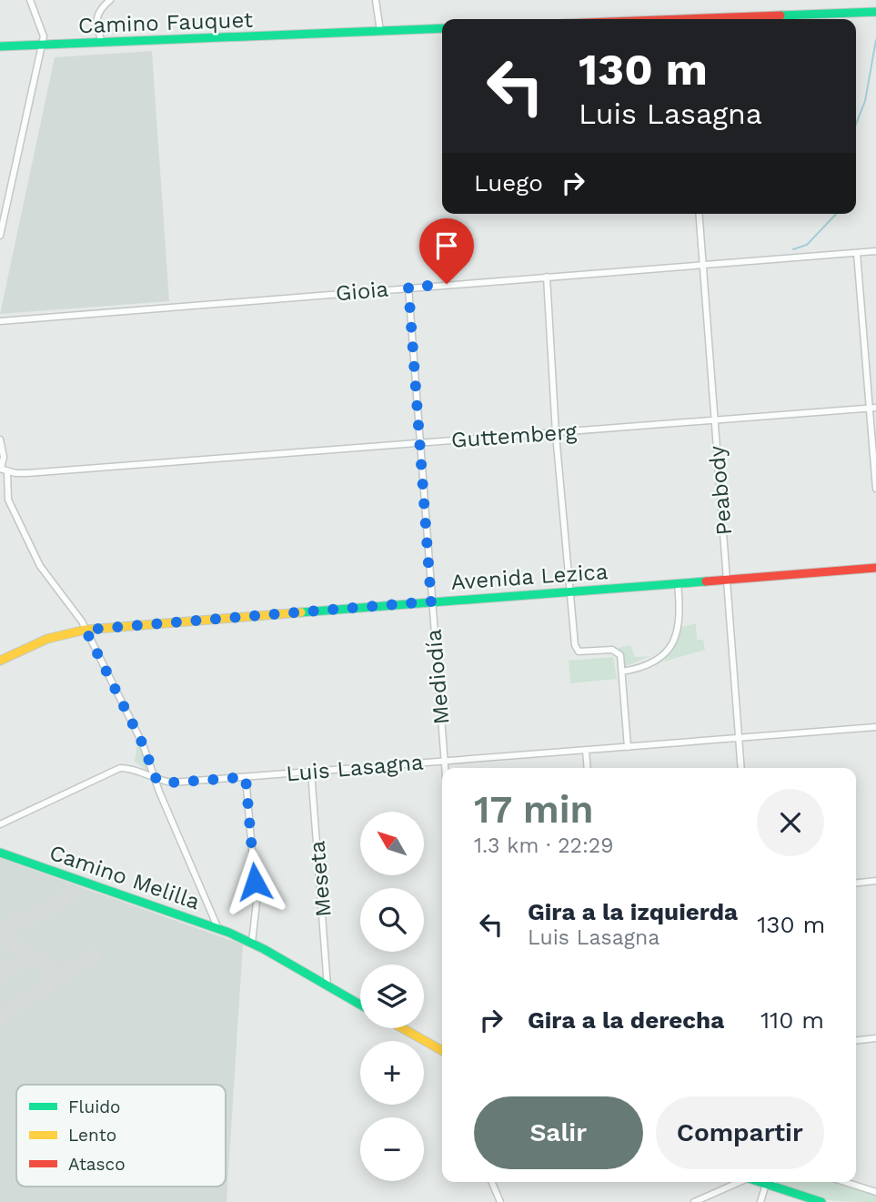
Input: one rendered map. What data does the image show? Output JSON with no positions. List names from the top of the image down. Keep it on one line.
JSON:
{"streets":{"street":["Camino Fauquet","Gioia","Guttemberg","Peabody","Avenida Lezica","Mediodía","Luis Lasagna","Camino Melilla","Meseta"]},"crossings":[["Gioia","Peabody"],["Gioia","Mediodía"],["Guttemberg","Peabody"],["Guttemberg","Mediodía"],["Peabody","Avenida Lezica"],["Peabody","Luis Lasagna"],["Avenida Lezica","Mediodía"],["Mediodía","Luis Lasagna"],["Luis Lasagna","Meseta"],["Camino Melilla","Meseta"]],"legend":["Fluido","Lento","Atasco"],"north":"top left","page":{"turn":["130 m","Luis Lasagna"],"then":"Luego","heading":["17 min","1.3 km · 22:29"],"map_buttons":["+","−"],"list":[{"name":"Gira a la izquierda","note":"Luis Lasagna","value":"130 m"},{"name":"Gira a la derecha","value":"110 m"}],"buttons":["Salir","Compartir"]}}
